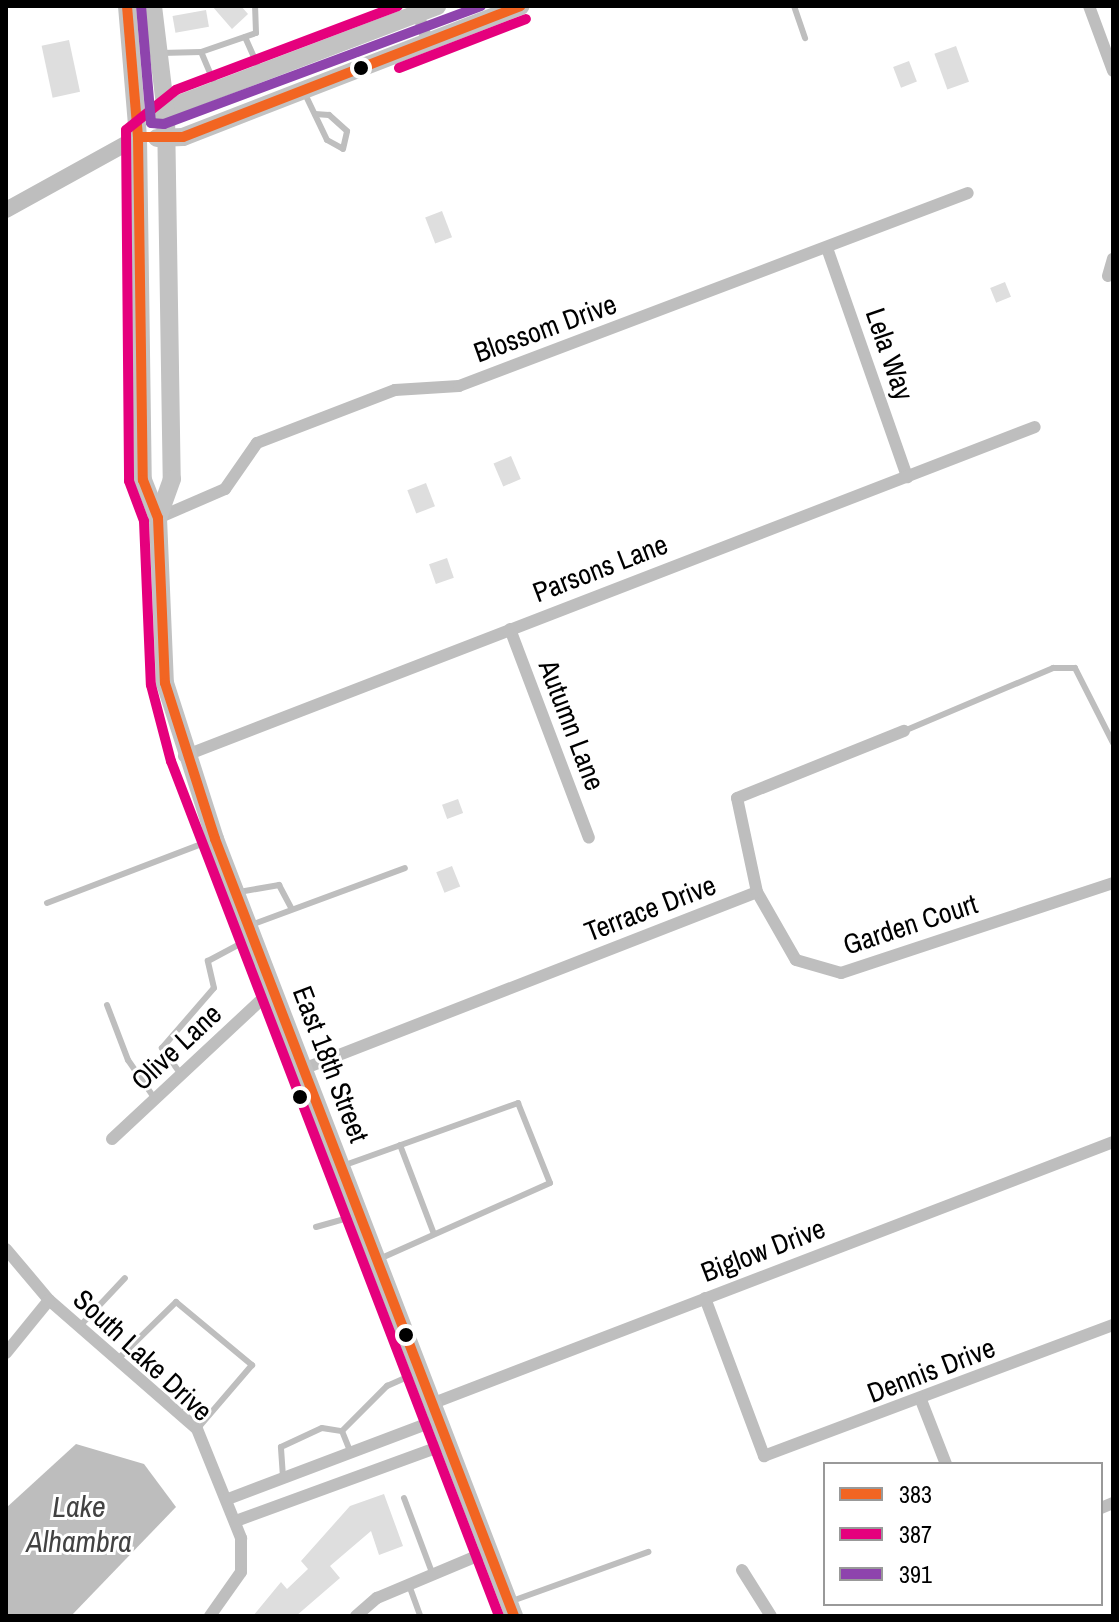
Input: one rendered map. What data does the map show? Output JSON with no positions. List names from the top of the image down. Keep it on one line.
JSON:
{"streets":{"main road":["East 18th Street"],"street":["Blossom Drive","Lela Way","Parsons Lane","Autumn Lane","Terrace Drive","Garden Court","Olive Lane","Biglow Drive","South Lake Drive","Dennis Drive"]},"crossings":[["Blossom Drive","Lela Way"],["Blossom Drive","East 18th Street"],["Lela Way","Parsons Lane"],["Parsons Lane","Autumn Lane"],["Parsons Lane","East 18th Street"],["Terrace Drive","Garden Court"],["Terrace Drive","East 18th Street"],["Olive Lane","East 18th Street"],["East 18th Street","Biglow Drive"],["Biglow Drive","South Lake Drive"],["Biglow Drive","Dennis Drive"]],"water":["Lake Alhambra"],"lines":["transit line 383","transit line 387","transit line 391"],"legend":["383","387","391"]}
